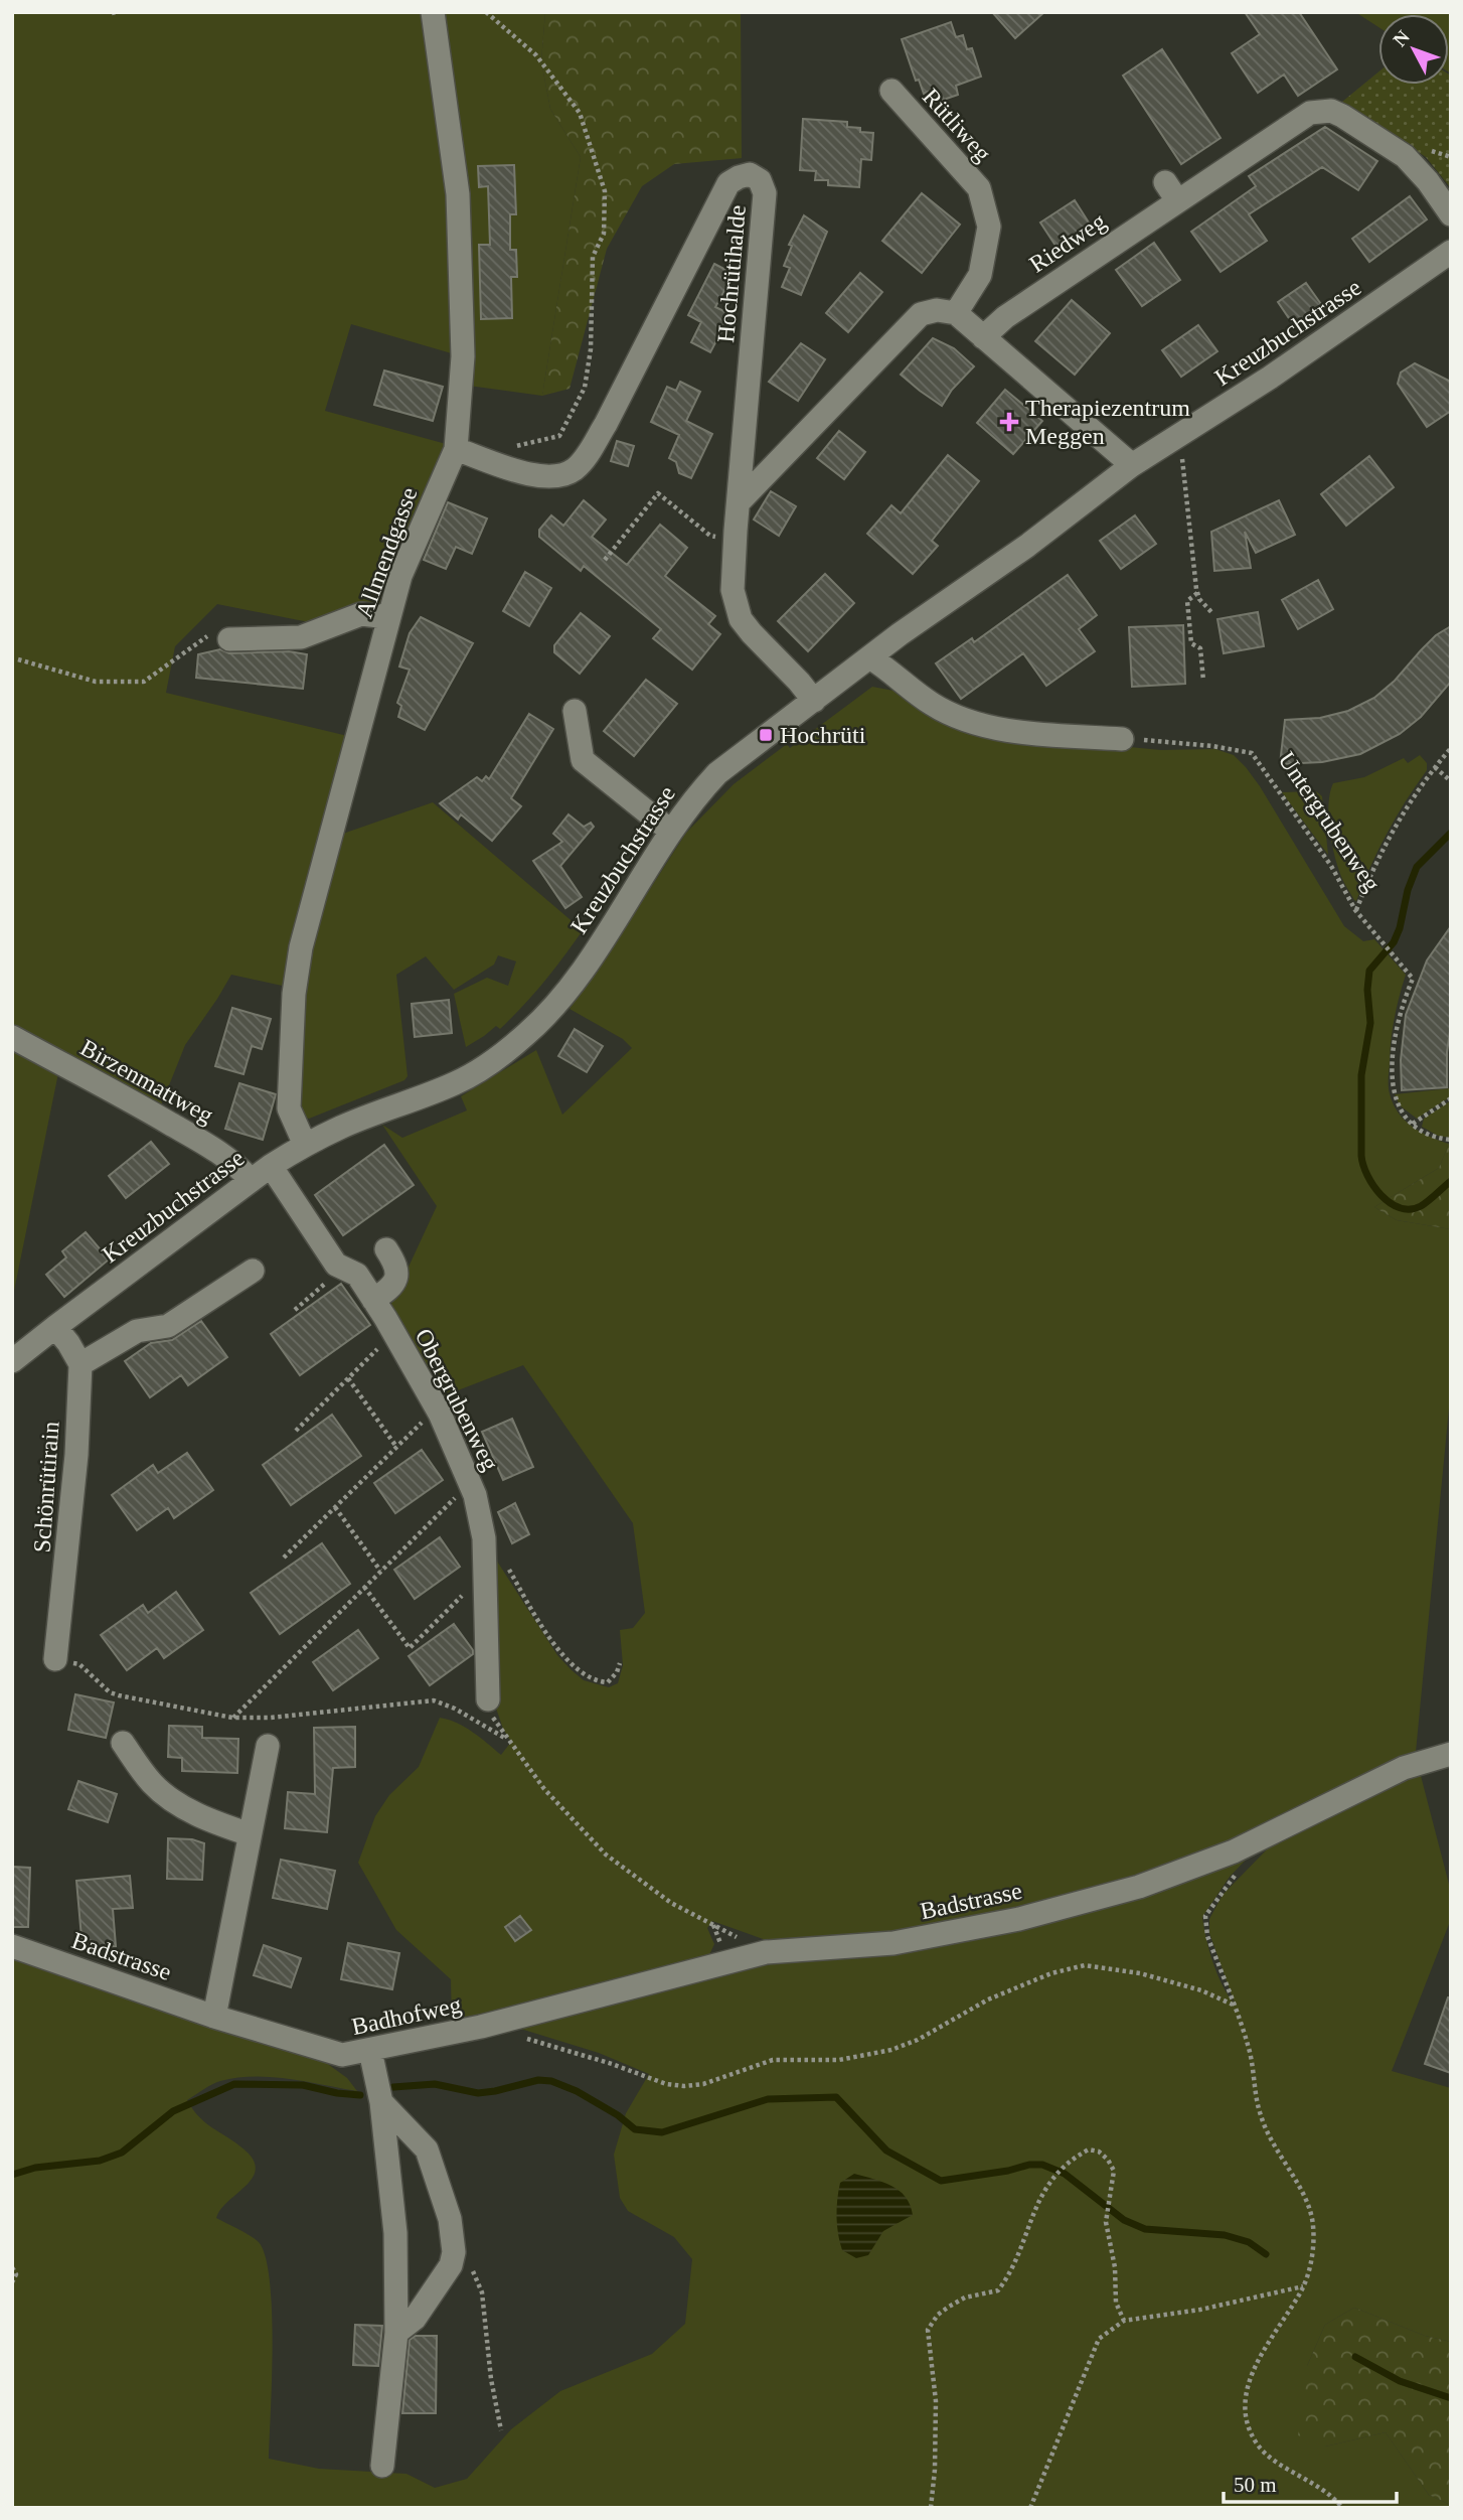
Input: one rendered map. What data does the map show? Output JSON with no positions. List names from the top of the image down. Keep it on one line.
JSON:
{"streets":{"street":["Rütliweg","Riedweg","Hochrütihalde","Kreuzbuchstrasse","Allmendgasse","Birzenmattweg","Obergrubenweg","Schönrütirain","Badstrasse","Badhofweg"],"path":["Untergrubenweg"]},"crossings":[["Hochrütihalde","Kreuzbuchstrasse"],["Hochrütihalde","Allmendgasse"],["Kreuzbuchstrasse","Allmendgasse"],["Kreuzbuchstrasse","Birzenmattweg"],["Kreuzbuchstrasse","Obergrubenweg"],["Badstrasse","Badhofweg"]],"places":{"health":["Therapiezentrum Meggen"],"transit":["Hochrüti"]},"scale_bar":"50 m","north":"top left"}
